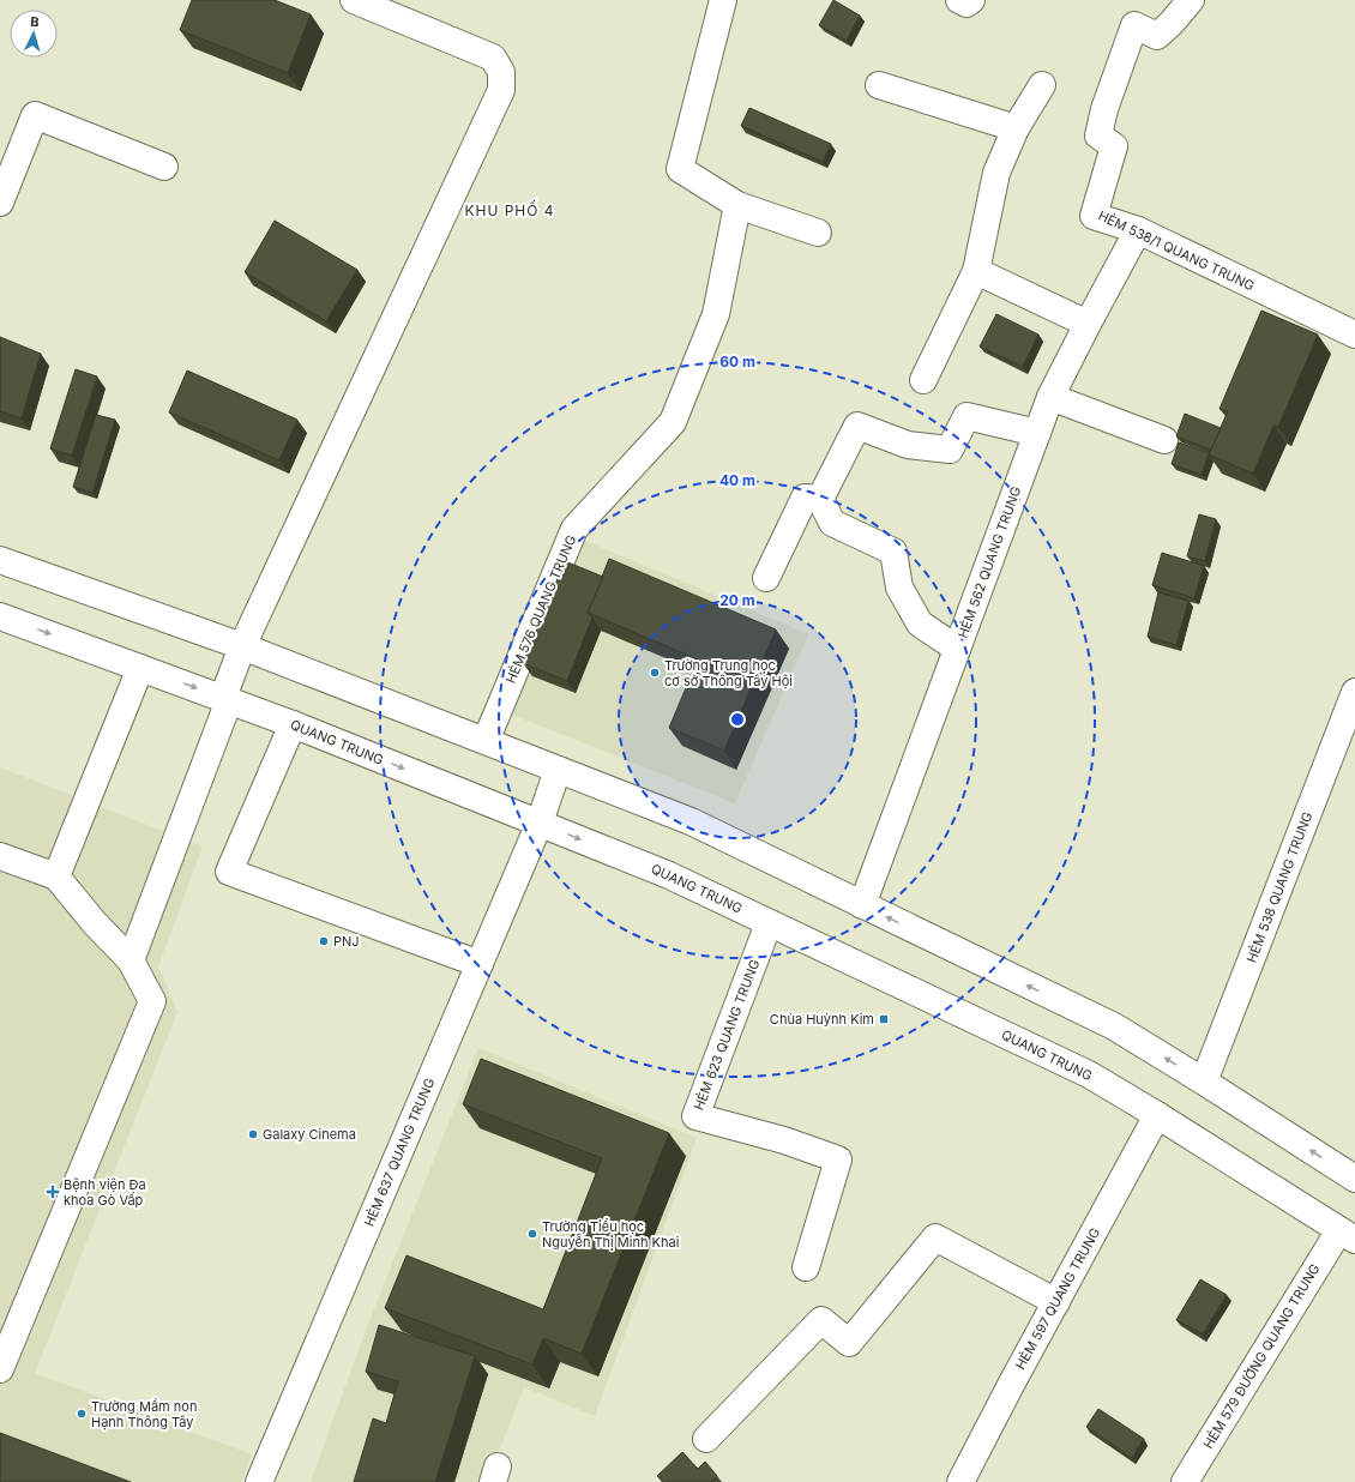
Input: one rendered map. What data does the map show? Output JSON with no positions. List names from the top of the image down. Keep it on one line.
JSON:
{"streets":{"main road":["HẺM 538/1 QUANG TRUNG","HẺM 562 QUANG TRUNG","HẺM 576 QUANG TRUNG","QUANG TRUNG","HẺM 538 QUANG TRUNG","HẺM 623 QUANG TRUNG","HẺM 637 QUANG TRUNG","HẺM 597 QUANG TRUNG","HẺM 579 ĐƯỜNG QUANG TRUNG"]},"crossings":[["HẺM 538/1 QUANG TRUNG","HẺM 562 QUANG TRUNG"],["QUANG TRUNG","HẺM 623 QUANG TRUNG"],["QUANG TRUNG","HẺM 637 QUANG TRUNG"],["QUANG TRUNG","HẺM 597 QUANG TRUNG"],["QUANG TRUNG","HẺM 579 ĐƯỜNG QUANG TRUNG"]],"districts":["KHU PHỐ 4"],"places":{"other":["Trường Trung học cơ sở Thông Tây Hội","PNJ","Galaxy Cinema","Trường Tiểu học Nguyễn Thị Minh Khai","Trường Mầm non Hạnh Thông Tây"],"transit":["Chùa Huỳnh Kim"],"health":["Bệnh viện Đa khoa Gò Vấp"]},"north":"top","rings":["60 m","40 m","20 m"]}
